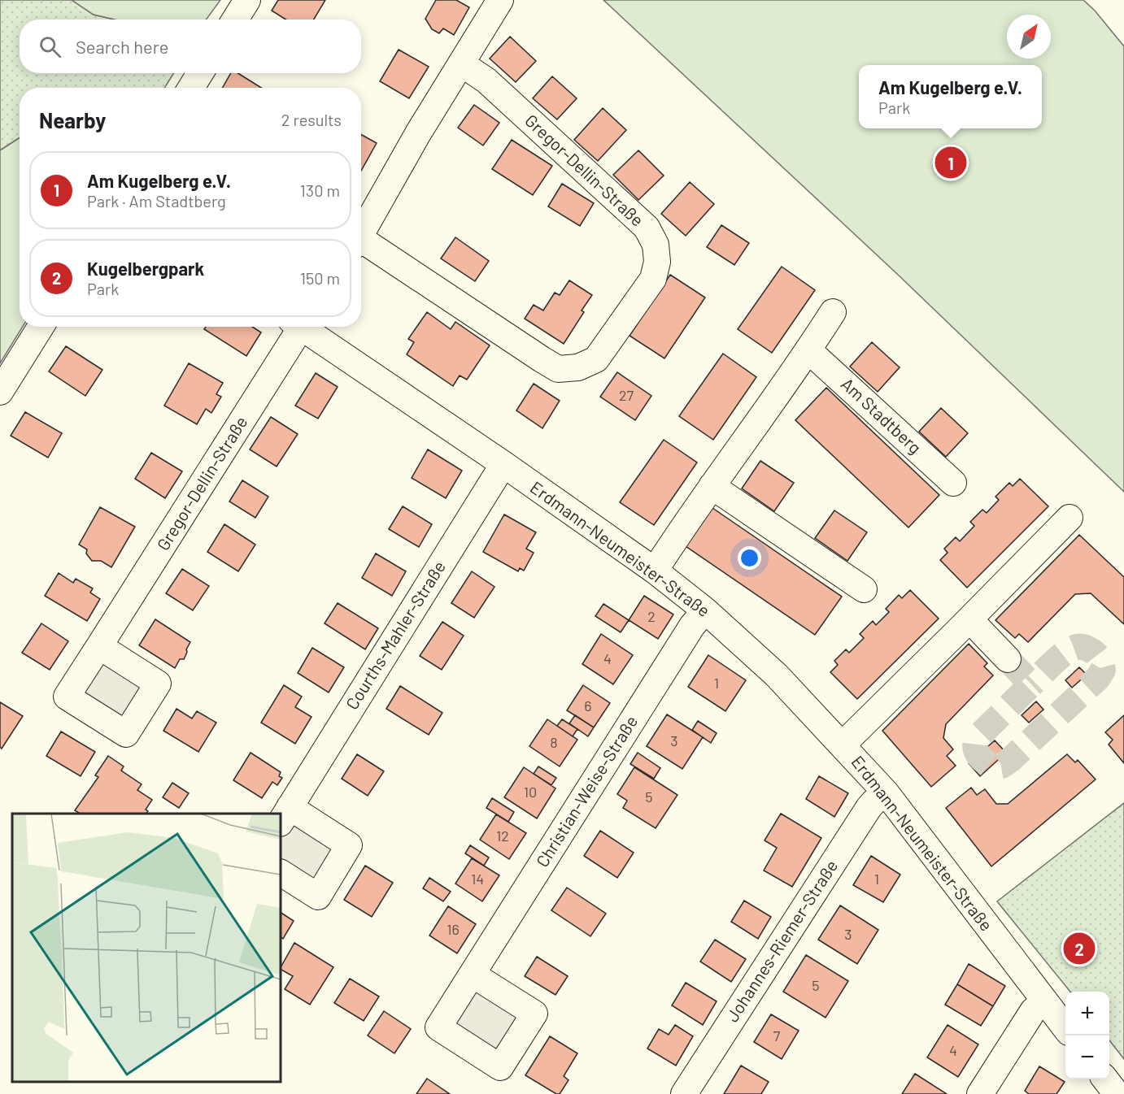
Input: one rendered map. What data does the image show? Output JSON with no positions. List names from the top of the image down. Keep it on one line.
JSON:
{"streets":{"street":["Gregor-Dellin-Straße","Am Stadtberg","Erdmann-Neumeister-Straße","Courths-Mahler-Straße","Christian-Weise-Straße","Johannes-Riemer-Straße"]},"crossings":[["Erdmann-Neumeister-Straße","Courths-Mahler-Straße"],["Erdmann-Neumeister-Straße","Christian-Weise-Straße"],["Erdmann-Neumeister-Straße","Johannes-Riemer-Straße"]],"house_numbers":["27","2","4","1","6","3","8","10","5","12","14","1","16","3","5","7","4"],"north":"top right","page":{"search":"Search here","popup":["Am Kugelberg e.V.","Park"],"heading":["Nearby","2 results"],"pins":["1","2"],"list":[{"mark":"1","name":"Am Kugelberg e.V.","note":"Park · Am Stadtberg","value":"130 m"},{"mark":"2","name":"Kugelbergpark","note":"Park","value":"150 m"}],"map_buttons":["+","−"]}}
